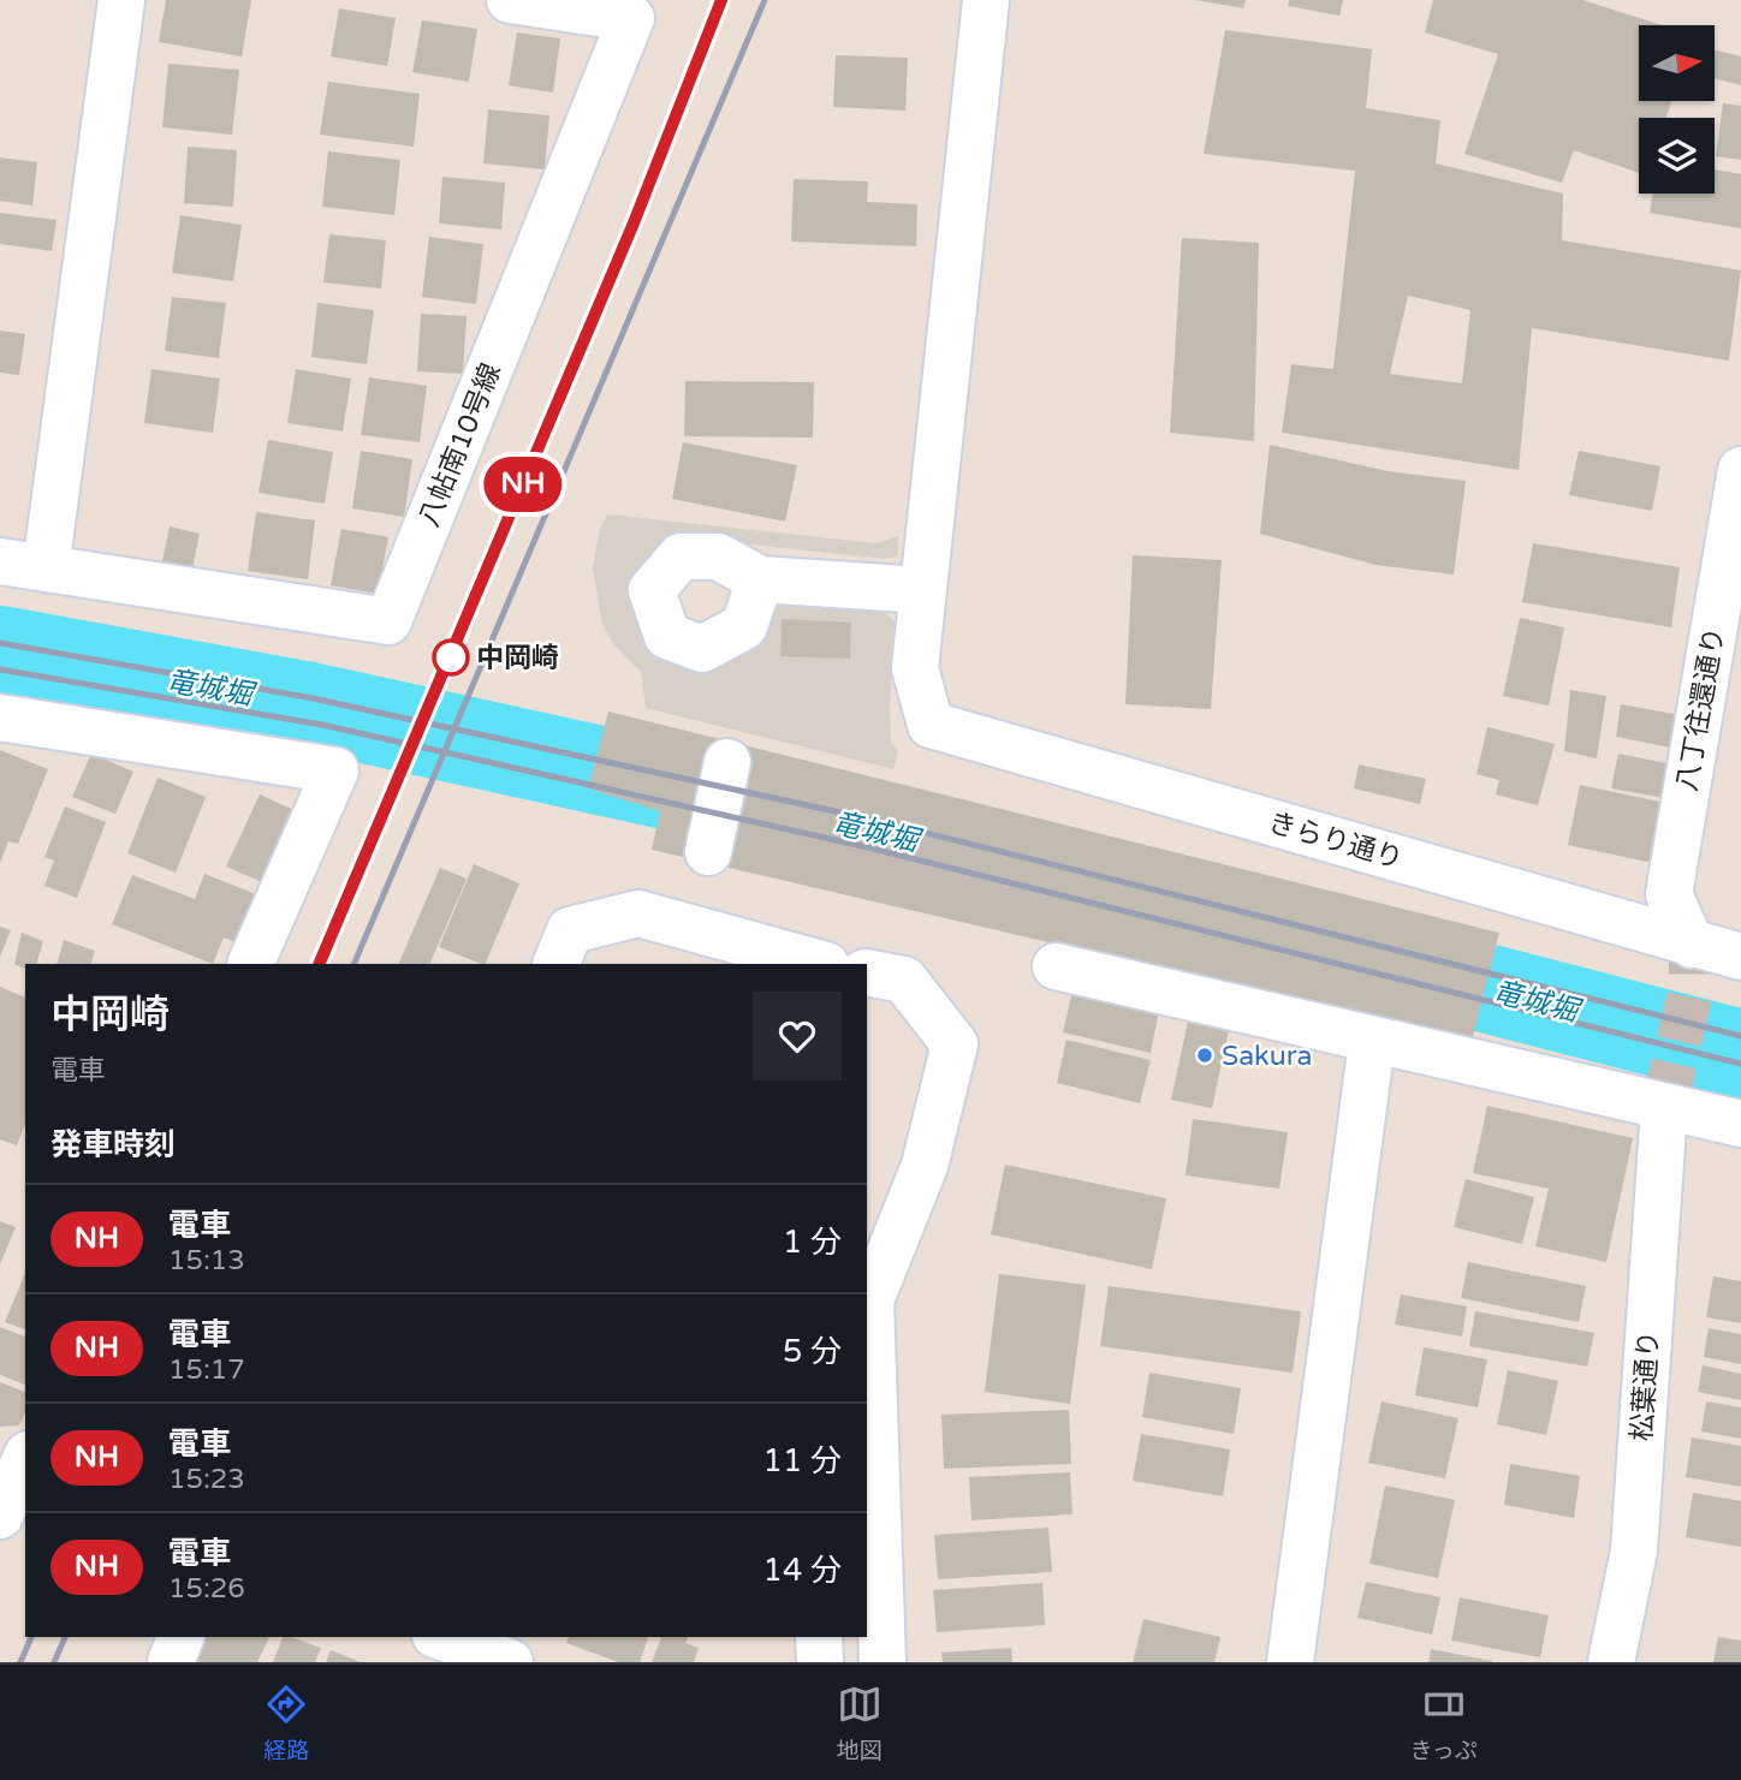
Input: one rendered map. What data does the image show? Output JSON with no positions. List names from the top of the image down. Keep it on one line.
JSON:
{"streets":{"street":["八帖南10号線","八丁往還通り","きらり通り","松葉通り"]},"crossings":[["八丁往還通り","きらり通り"]],"water":["竜城堀"],"places":["中岡崎","Sakura"],"north":"right","page":{"on_map":"NH","heading":[["中岡崎","電車"],"発車時刻"],"list":[{"mark":"NH","name":"電車","note":"15:13","value":"1 分"},{"mark":"NH","name":"電車","note":"15:17","value":"5 分"},{"mark":"NH","name":"電車","note":"15:23","value":"11 分"},{"mark":"NH","name":"電車","note":"15:26","value":"14 分"}],"tabs":["経路","地図","きっぷ"]}}
